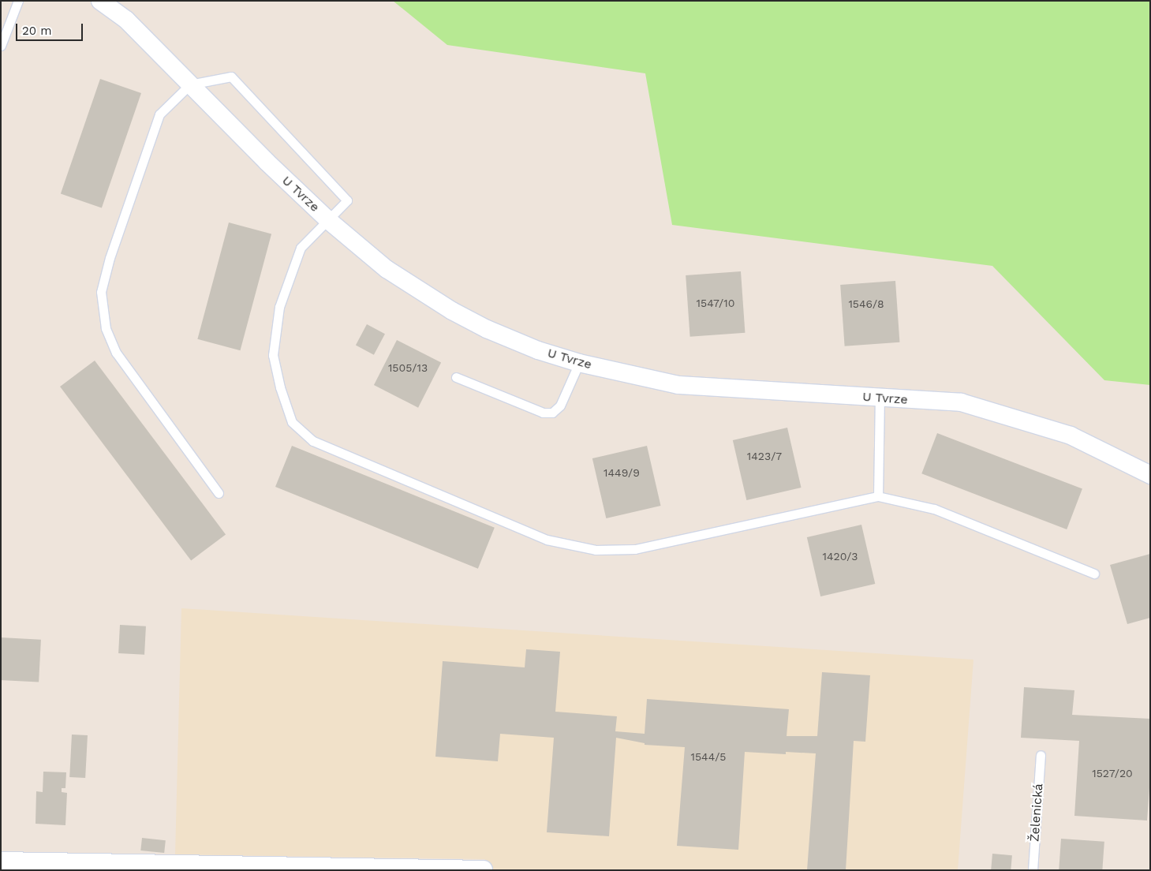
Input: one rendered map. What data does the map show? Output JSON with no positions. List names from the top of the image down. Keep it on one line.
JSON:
{"streets":{"street":["U Tvrze"],"lane":["Želenická"]},"house_numbers":["1547/10","1546/8","1505/13","1423/7","1449/9","1420/3","1544/5","1527/20"],"scale_bar":"20 m"}
